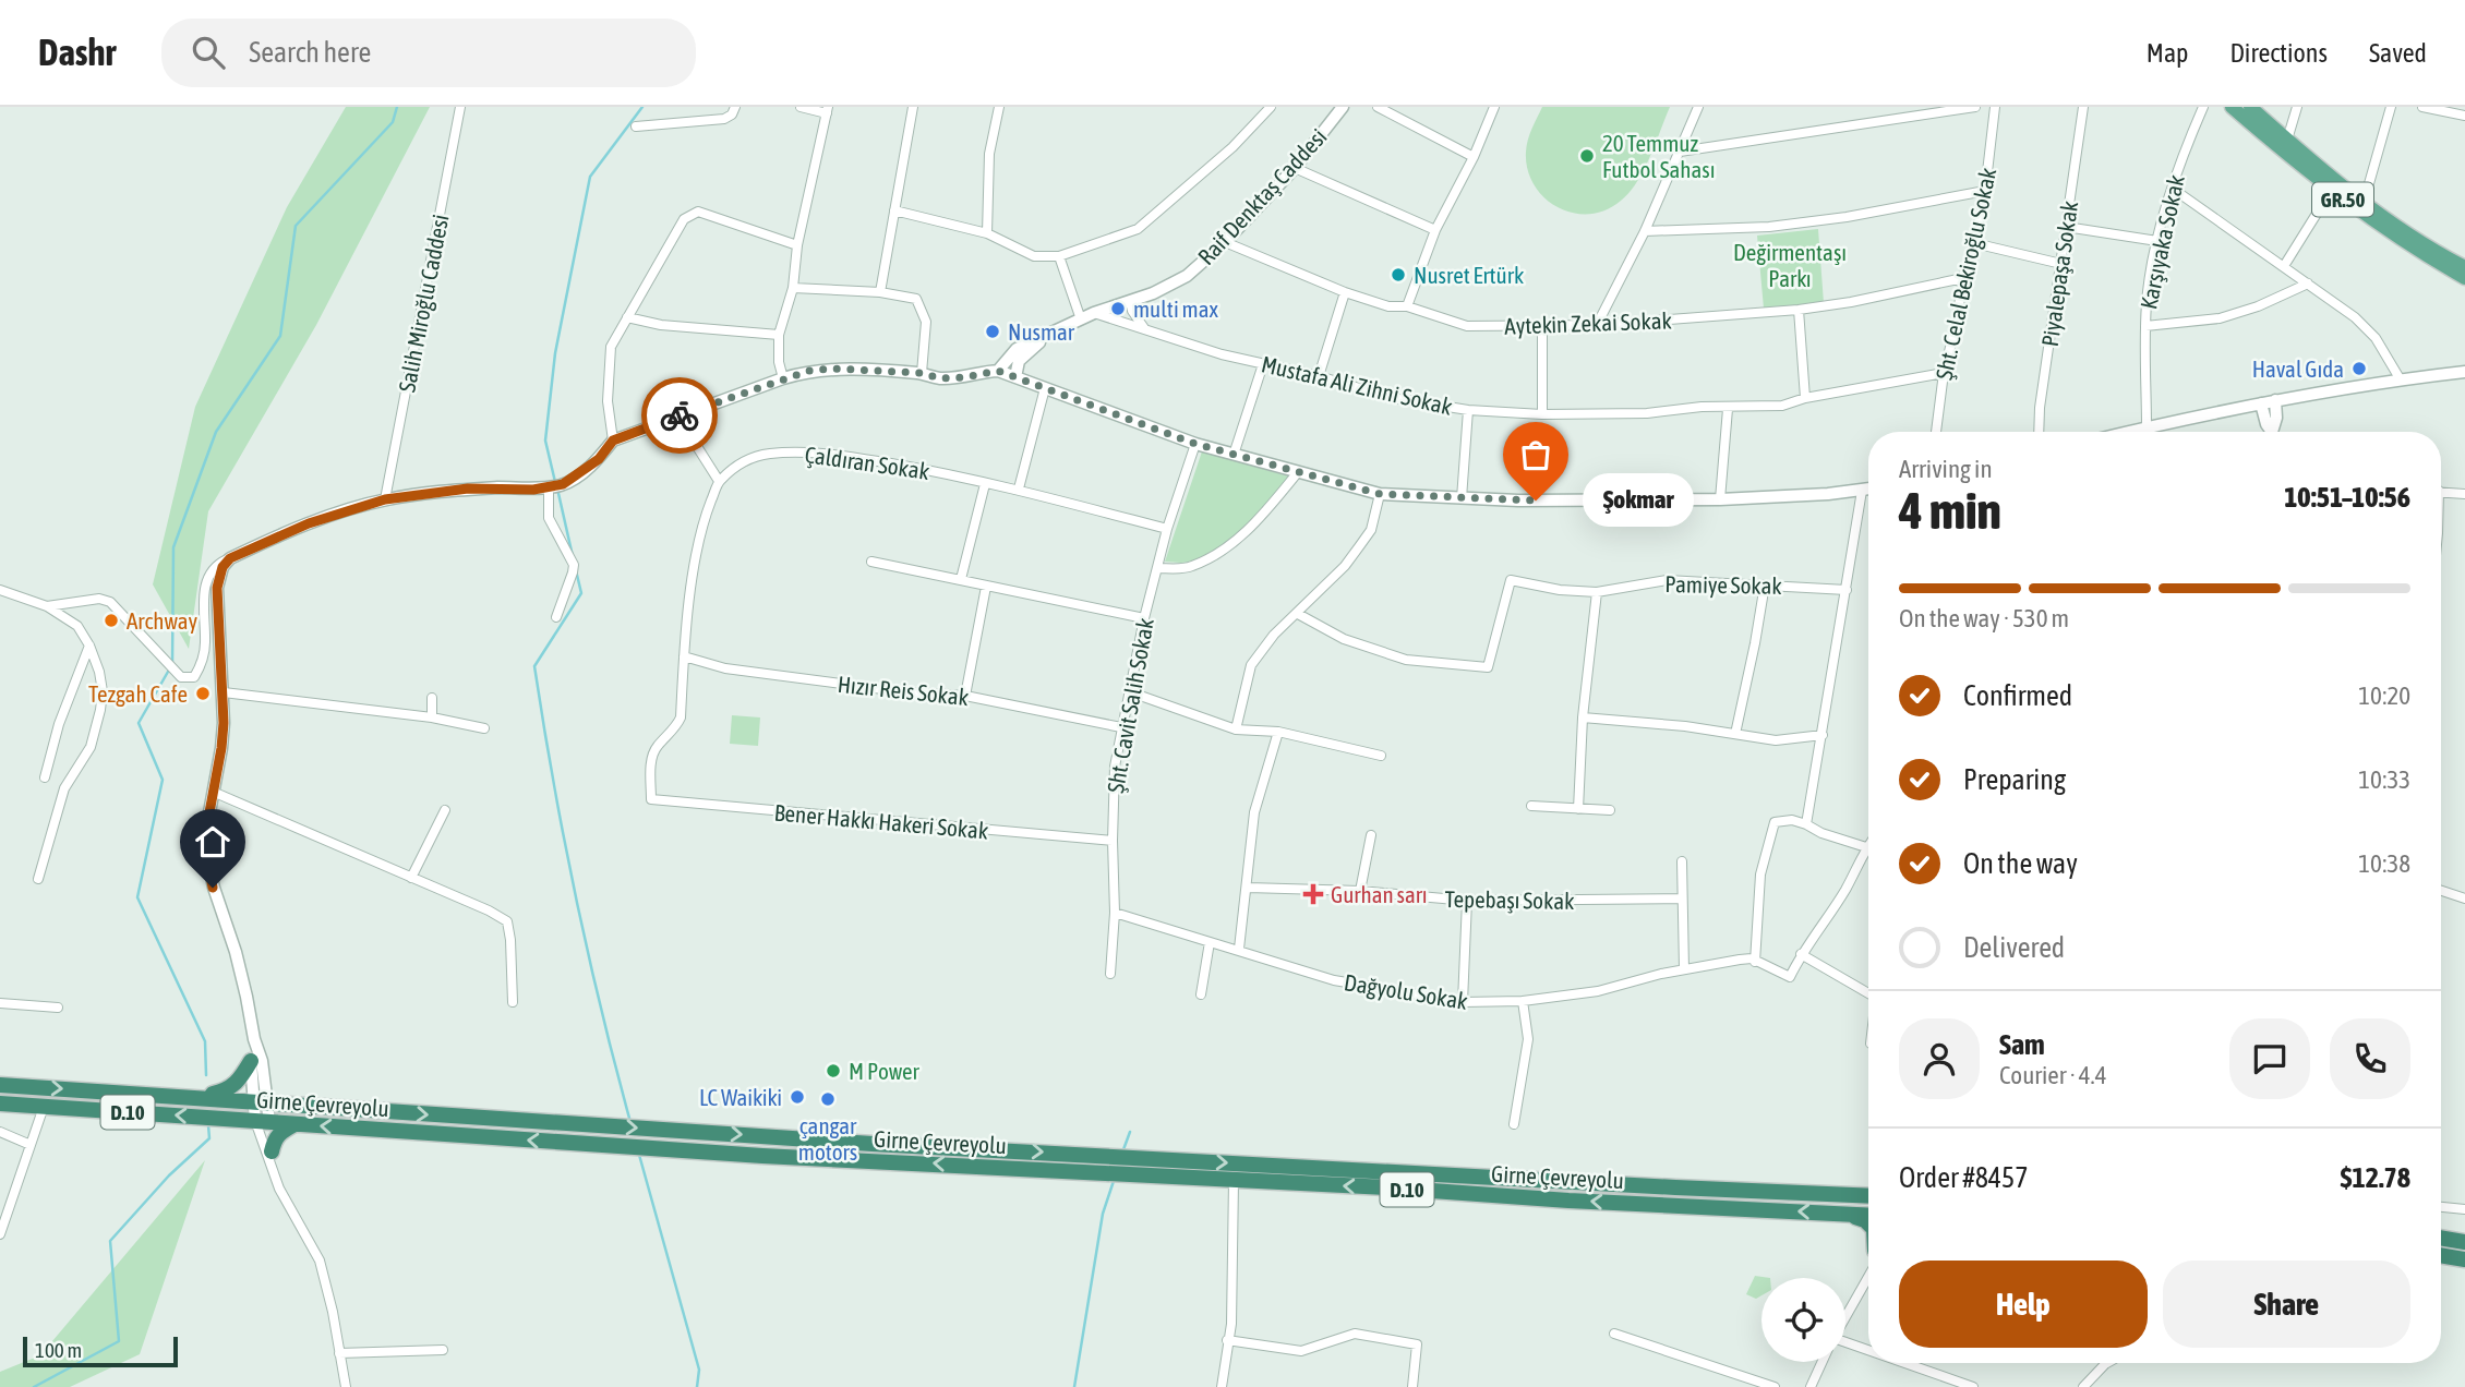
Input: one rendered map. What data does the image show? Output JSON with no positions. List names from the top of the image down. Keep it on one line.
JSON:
{"streets":{"highway":["Girne Çevreyolu","D.10"],"main road":["GR.50"],"street":["Raif Denktaş Caddesi","Karşıyaka Sokak","Şht. Celal Bekiroğlu Sokak","Piyalepaşa Sokak","Salih Miroğlu Caddesi","Aytekin Zekai Sokak","Mustafa Ali Zihni Sokak","Çaldıran Sokak","Pamiye Sokak","Hızır Reis Sokak","Şht. Cavit Salih Sokak","Bener Hakkı Hakeri Sokak","Tepebaşı Sokak","Dağyolu Sokak"]},"crossings":[["Raif Denktaş Caddesi","Aytekin Zekai Sokak"],["Raif Denktaş Caddesi","Mustafa Ali Zihni Sokak"],["Şht. Celal Bekiroğlu Sokak","Aytekin Zekai Sokak"],["Şht. Celal Bekiroğlu Sokak","Mustafa Ali Zihni Sokak"],["Çaldıran Sokak","Şht. Cavit Salih Sokak"],["Hızır Reis Sokak","Şht. Cavit Salih Sokak"],["Hızır Reis Sokak","Bener Hakkı Hakeri Sokak"],["Şht. Cavit Salih Sokak","Bener Hakkı Hakeri Sokak"],["Şht. Cavit Salih Sokak","Dağyolu Sokak"]],"parks":["Değirmentaşı Parkı"],"places":{"other":["20 Temmuz Futbol Sahası","Nusret Ertürk","multi max","Nusmar","Haval Gıda","Şokmar","Archway","Tezgah Cafe","M Power","LC Waikiki","çangar motors"],"health":["Gurhan sarı"]},"scale_bar":"100 m","page":{"header":"Dashr","search":"Search here","nav":["Map","Directions","Saved"],"heading":["4 min","Arriving in","10:51–10:56"],"panel":["Sam","Courier · 4.4","Order #8457","$12.78"],"bubble":"Şokmar","bar":"On the way · 530 m","list":[["Confirmed","10:20"],["Preparing","10:33"],["On the way","10:38"],"Delivered"],"buttons":["Help","Share"],"scale":"100 m"}}
